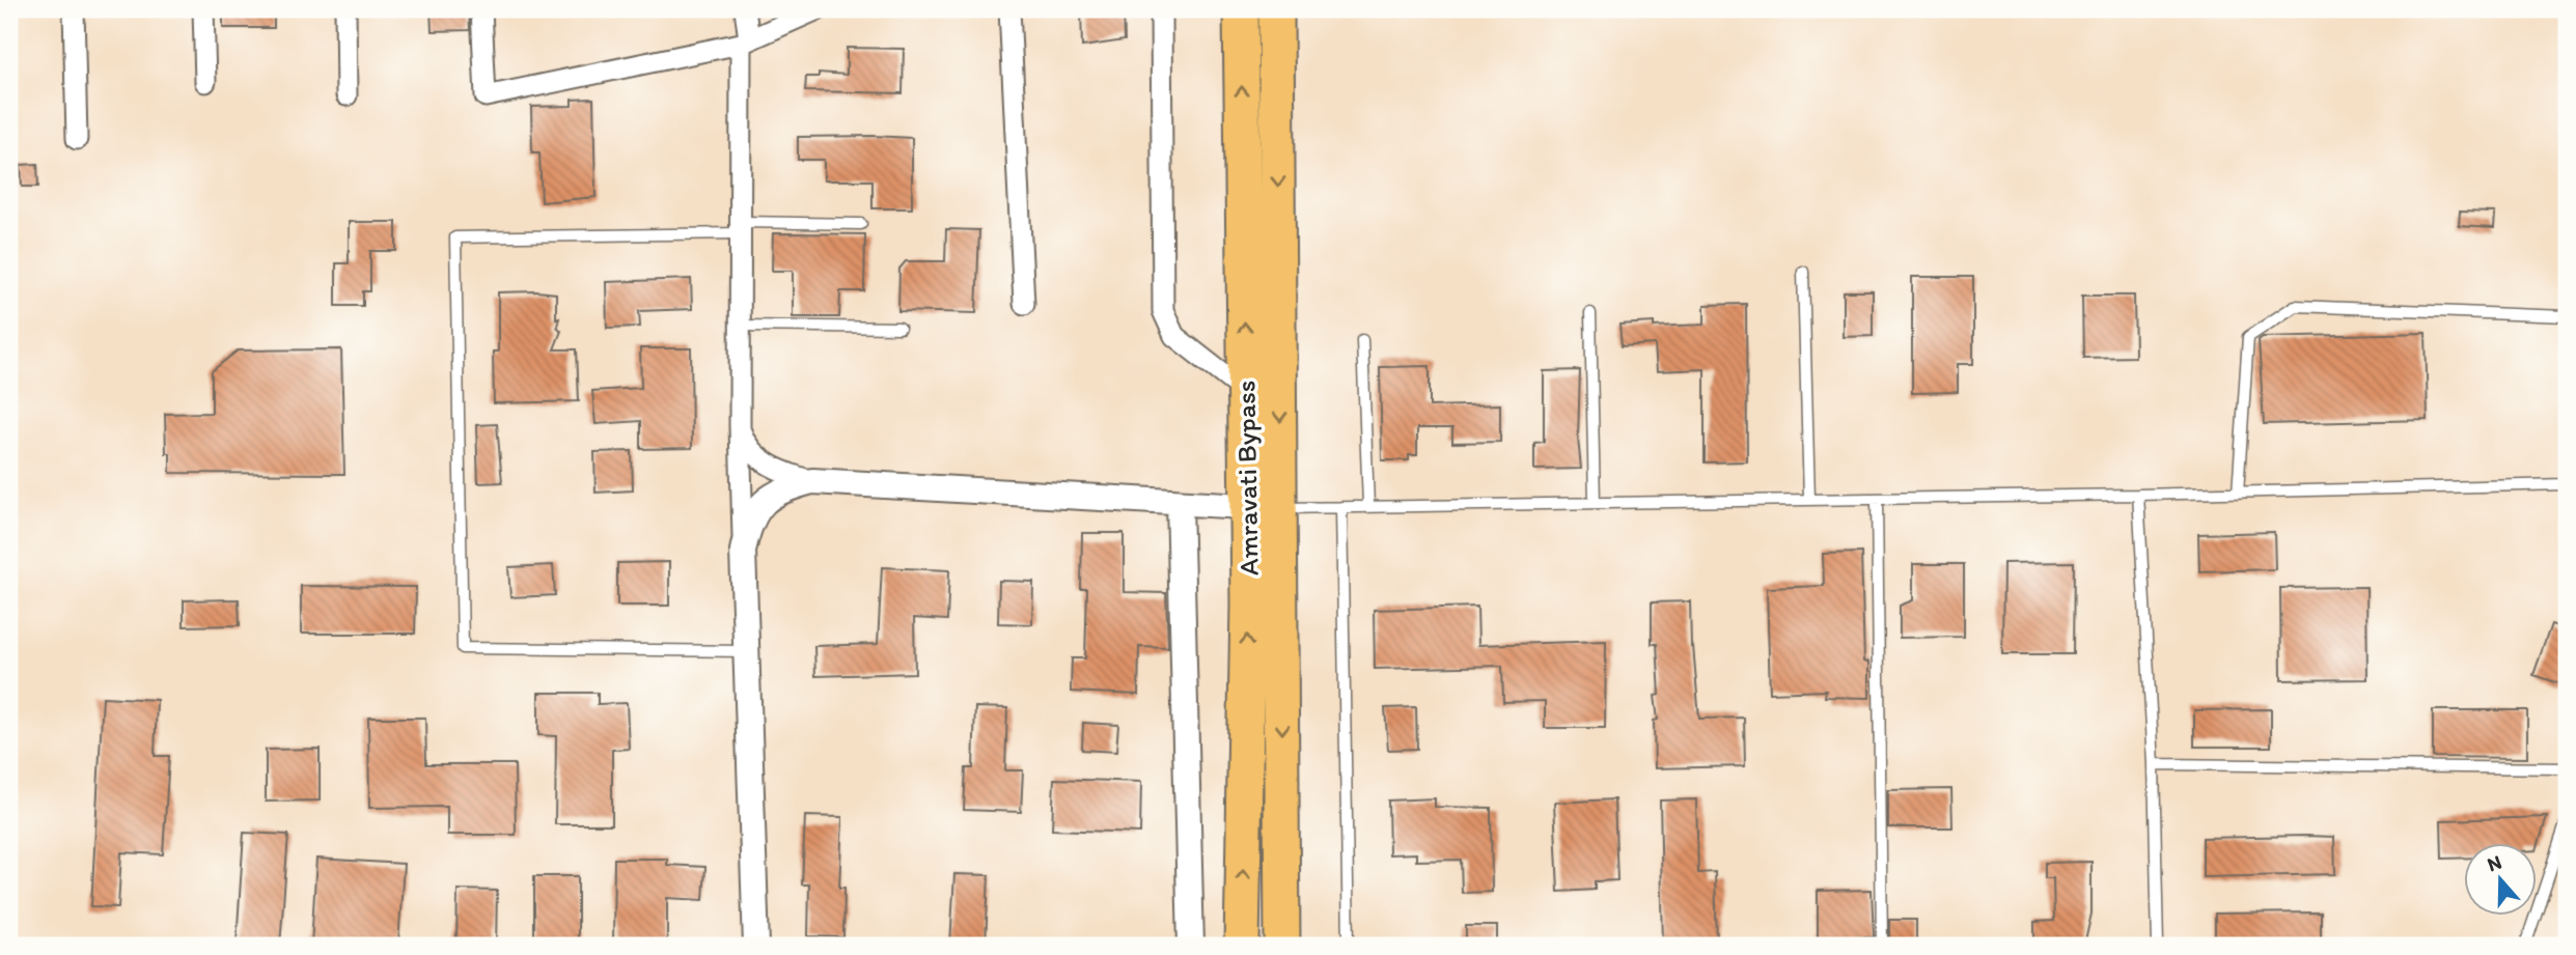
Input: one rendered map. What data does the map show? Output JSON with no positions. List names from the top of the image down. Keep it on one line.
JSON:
{"streets":{"highway":["Amravati Bypass"]},"north":"top"}
